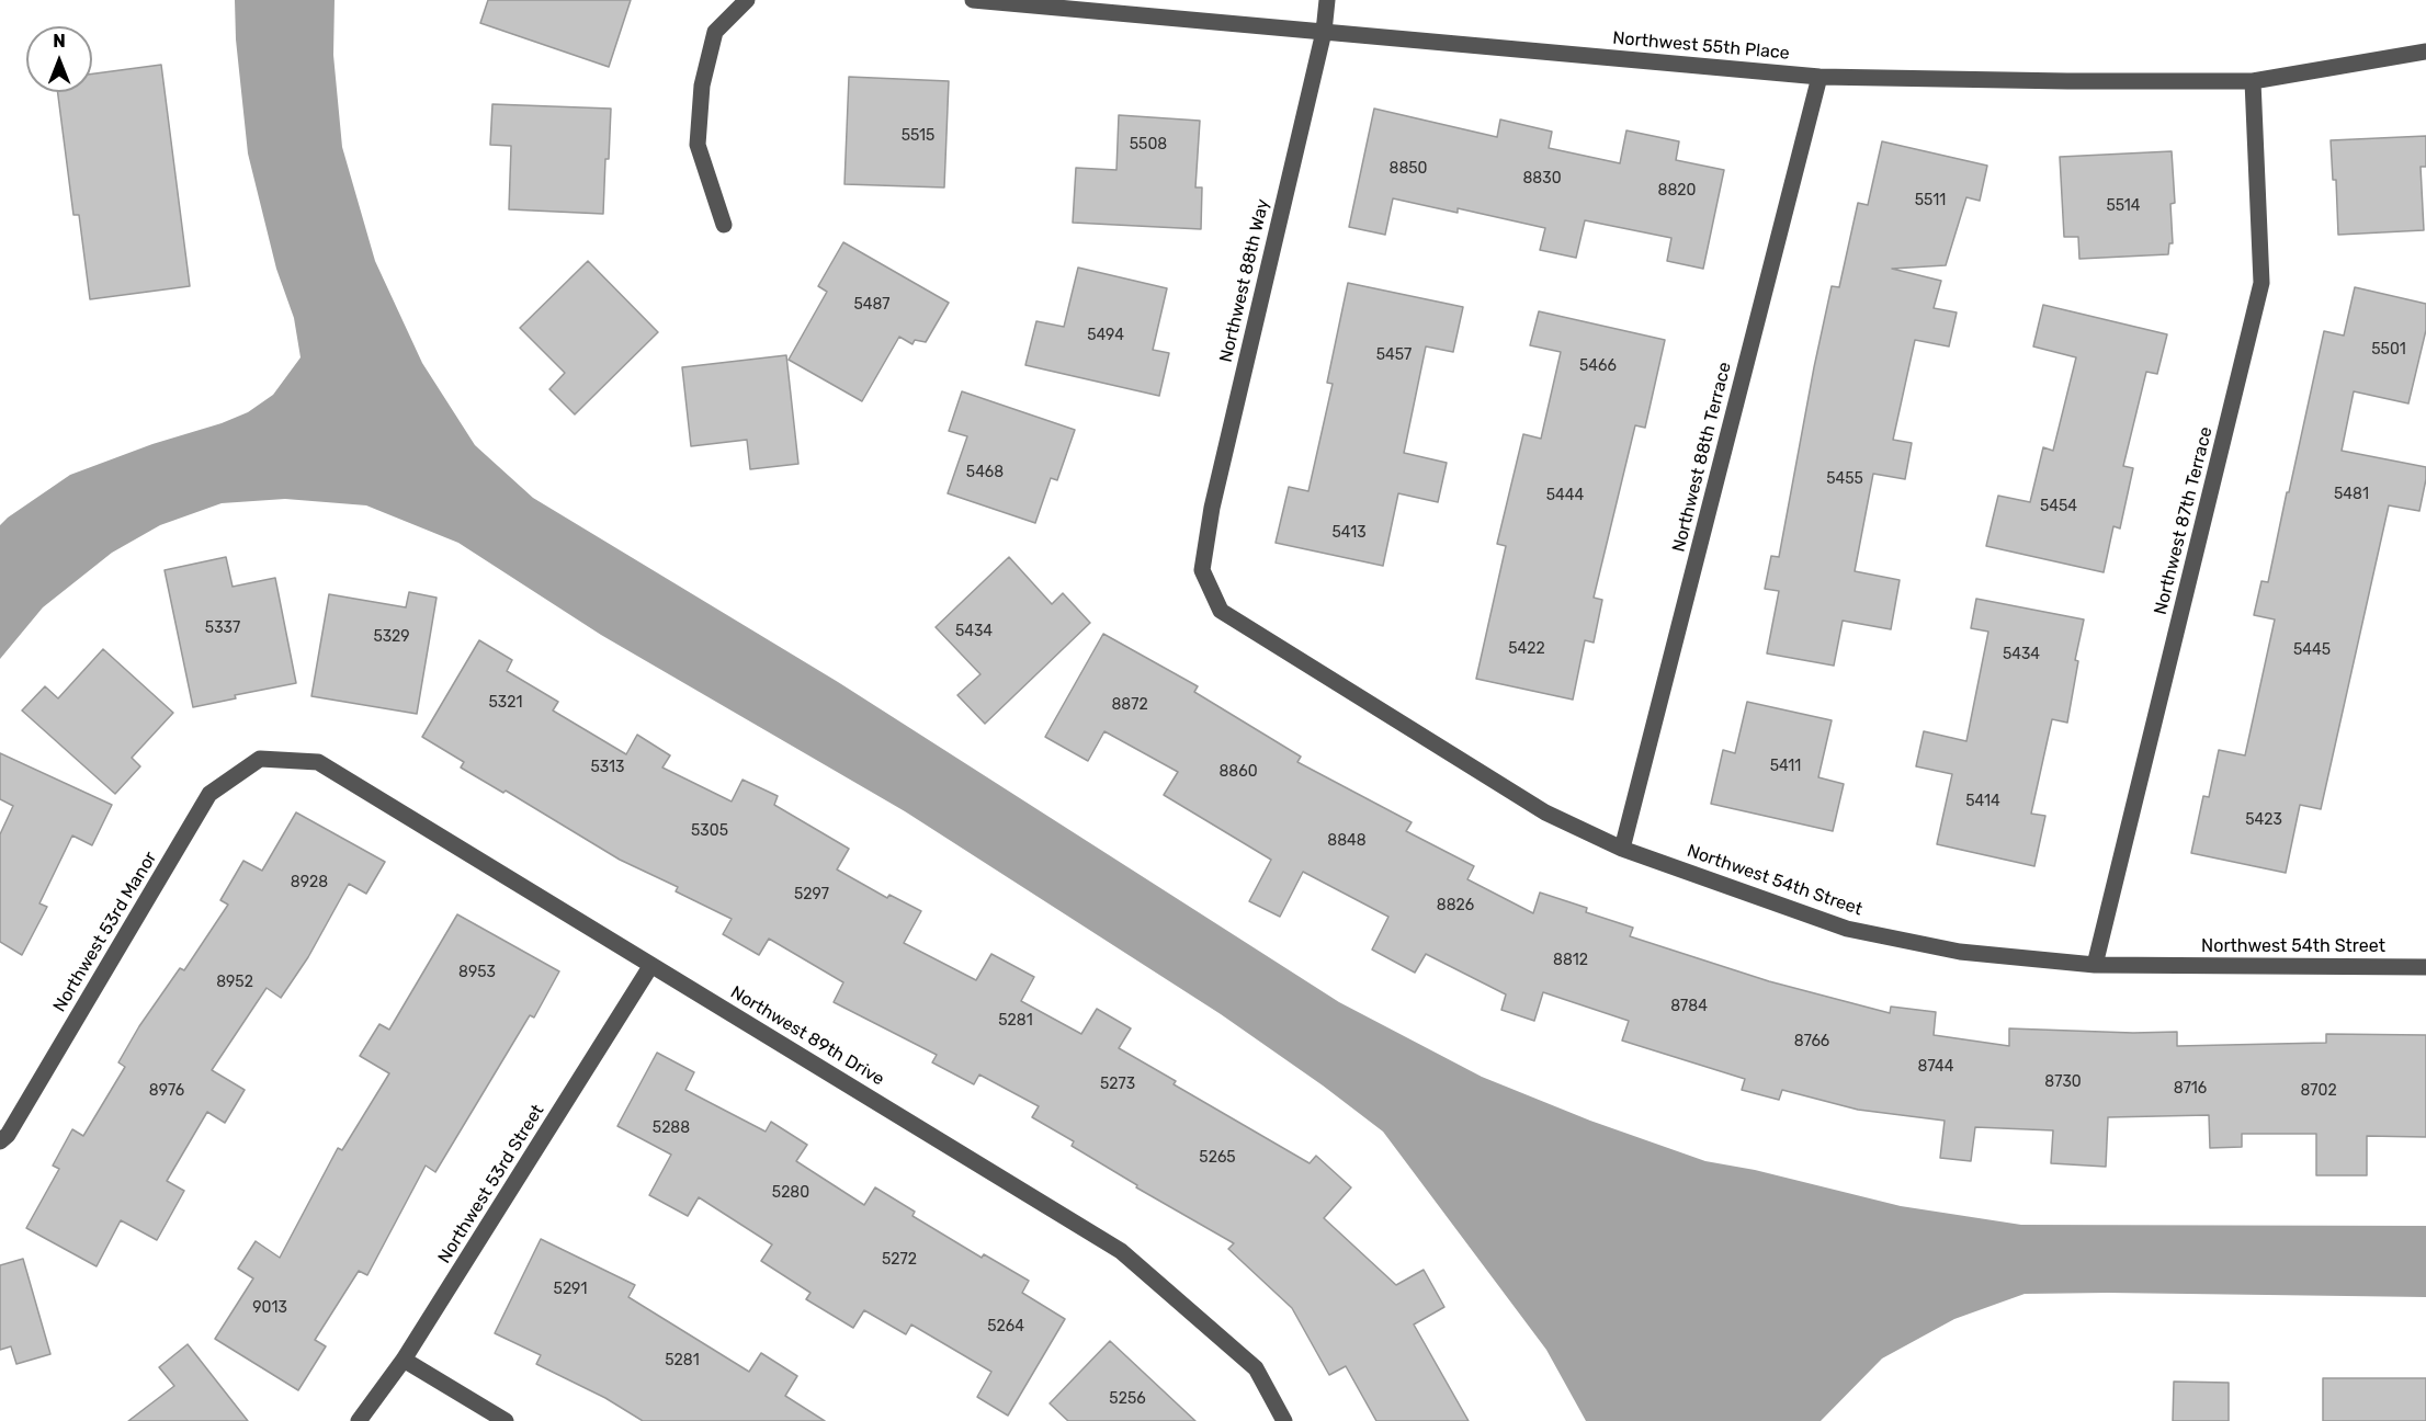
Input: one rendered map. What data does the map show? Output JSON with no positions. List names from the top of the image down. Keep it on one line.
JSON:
{"streets":{"street":["Northwest 55th Place","Northwest 88th Way","Northwest 88th Terrace","Northwest 87th Terrace","Northwest 54th Street","Northwest 53rd Manor","Northwest 89th Drive","Northwest 53rd Street"]},"crossings":[["Northwest 55th Place","Northwest 88th Way"],["Northwest 55th Place","Northwest 88th Terrace"],["Northwest 55th Place","Northwest 87th Terrace"],["Northwest 88th Way","Northwest 54th Street"],["Northwest 88th Terrace","Northwest 54th Street"],["Northwest 87th Terrace","Northwest 54th Street"],["Northwest 53rd Manor","Northwest 89th Drive"],["Northwest 89th Drive","Northwest 53rd Street"]],"house_numbers":["5515","5508","8850","8830","8820","5511","5514","5487","5494","5501","5457","5466","5468","5455","5481","5444","5454","5413","5337","5434","5329","5422","5445","5434","5321","8872","5411","5313","8860","5414","5423","5305","8848","8928","5297","8826","8812","8953","8952","8784","5281","8766","8744","8730","5273","8716","8976","8702","5288","5265","5280","5272","5291","9013","5264","5281","5256"],"north":"top"}
